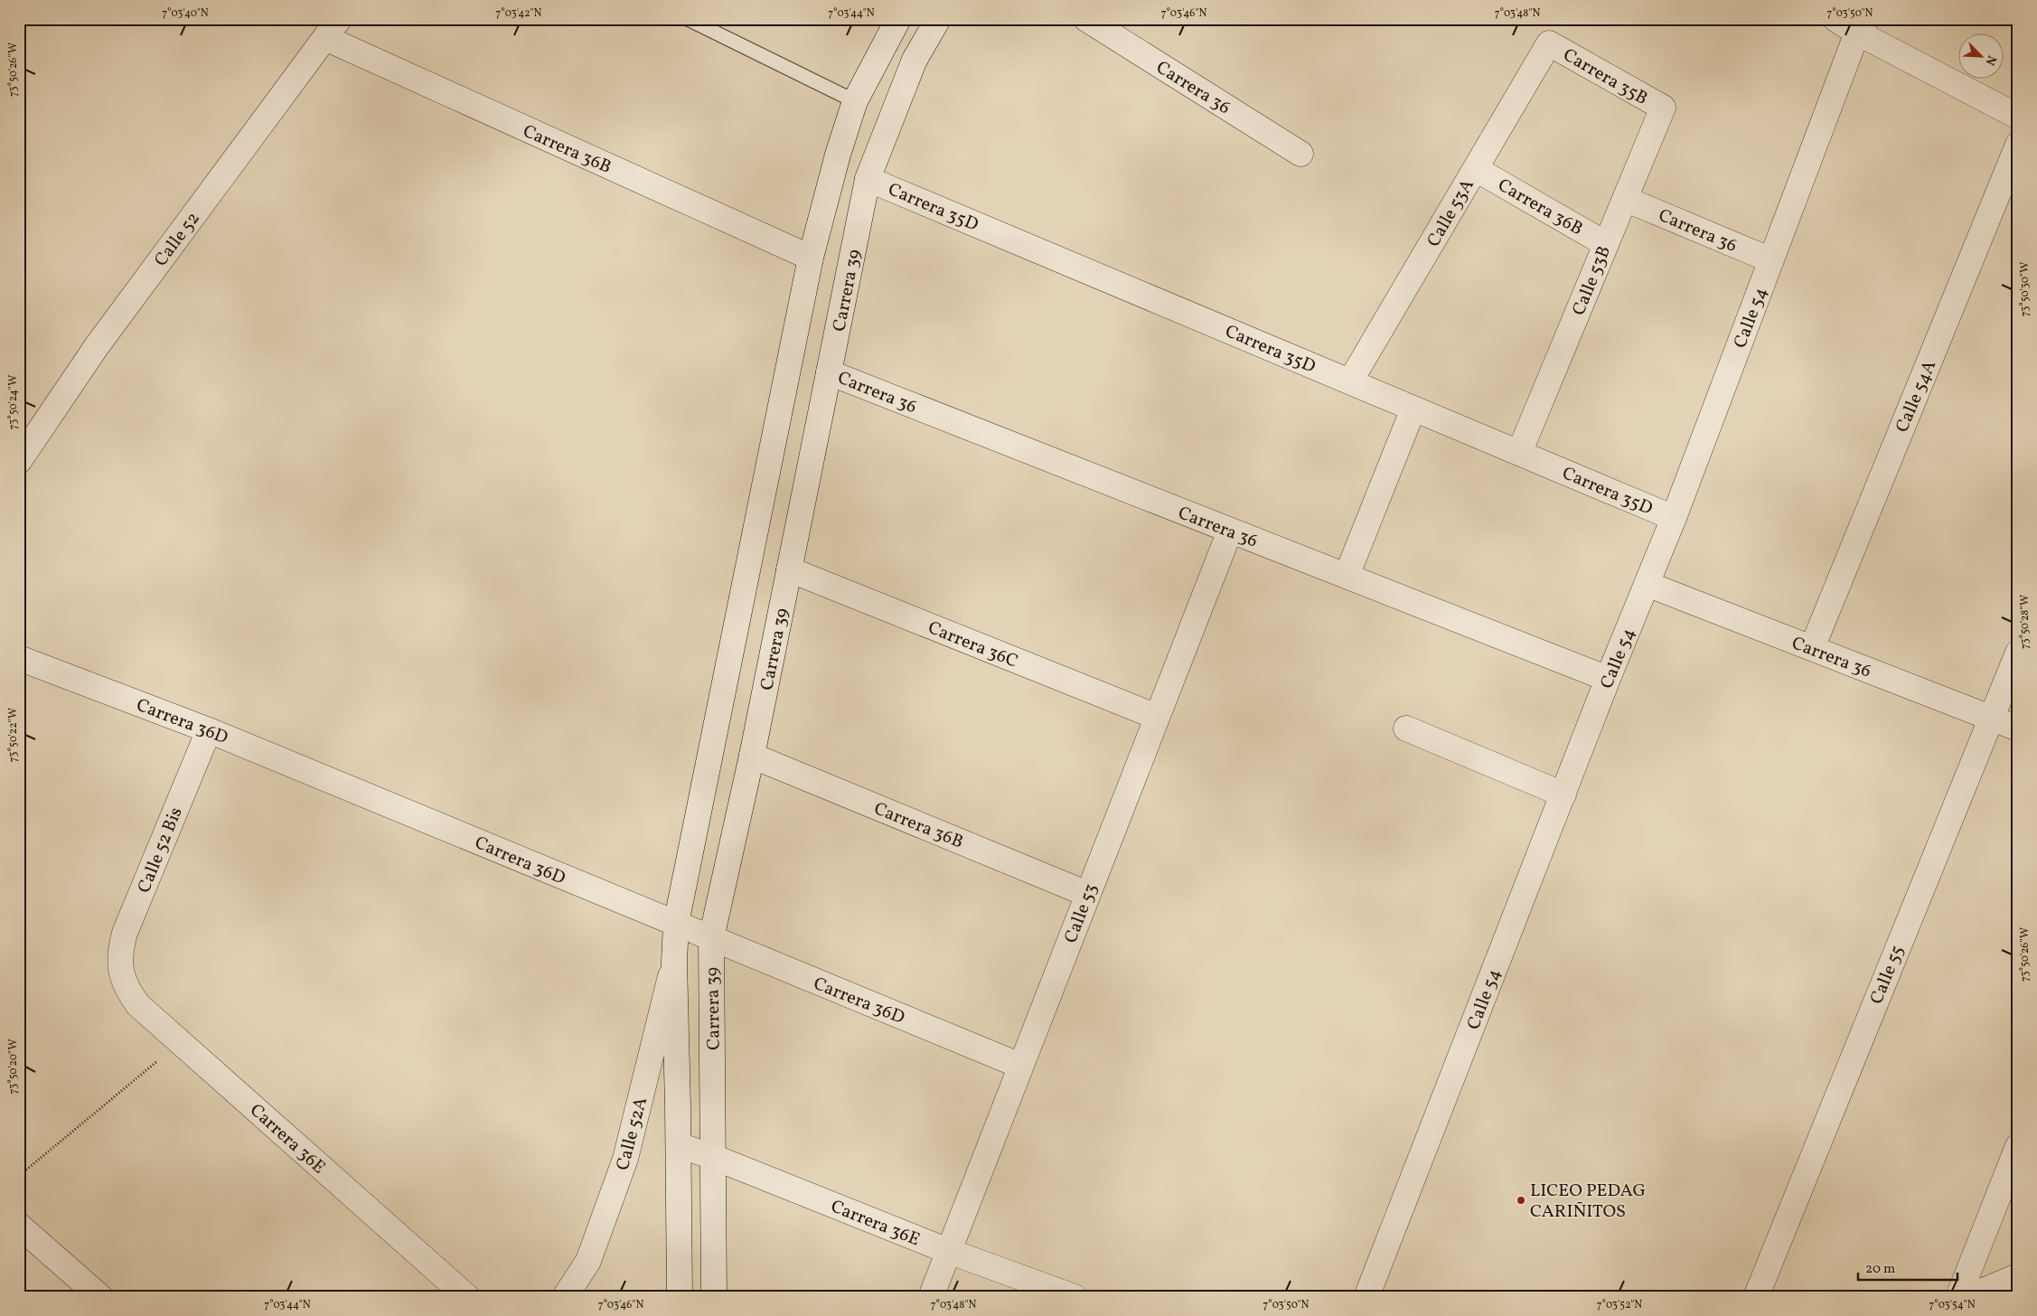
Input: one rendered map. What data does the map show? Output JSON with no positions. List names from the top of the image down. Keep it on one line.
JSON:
{"streets":{"street":["Carrera 35B","Carrera 36","Carrera 36B","Carrera 35D","Calle 53A","Calle 52","Calle 53B","Carrera 39","Calle 54","Calle 54A","Carrera 36C","Carrera 36D","Calle 52 Bis","Calle 53","Calle 55","Calle 52A","Carrera 36E"]},"crossings":[["Carrera 35B","Calle 53A"],["Carrera 35B","Calle 53B"],["Carrera 36","Calle 53B"],["Carrera 36","Carrera 39"],["Carrera 36","Calle 54"],["Carrera 36","Calle 54A"],["Carrera 36","Calle 53"],["Carrera 36","Calle 55"],["Carrera 36B","Calle 53A"],["Carrera 36B","Calle 52"],["Carrera 36B","Calle 53B"],["Carrera 36B","Carrera 39"],["Carrera 36B","Calle 53"],["Carrera 35D","Calle 53A"],["Carrera 35D","Calle 53B"],["Carrera 35D","Carrera 39"],["Carrera 35D","Calle 54"],["Carrera 39","Carrera 36C"],["Carrera 39","Carrera 36D"],["Carrera 39","Calle 52A"],["Carrera 39","Carrera 36E"],["Carrera 36C","Calle 53"],["Carrera 36D","Calle 52 Bis"],["Carrera 36D","Calle 53"],["Calle 52 Bis","Carrera 36E"],["Calle 53","Carrera 36E"]],"places":["LICEO PEDAG CARIÑITOS"],"scale_bar":"20 m","north":"bottom right","coordinates":["7°03'40\"N","7°03'42\"N","7°03'44\"N","7°03'46\"N","7°03'48\"N","7°03'50\"N","73°50'26\"W","73°50'30\"W","73°50'24\"W","73°50'28\"W","73°50'22\"W","73°50'20\"W","7°03'52\"N","7°03'54\"N"]}
